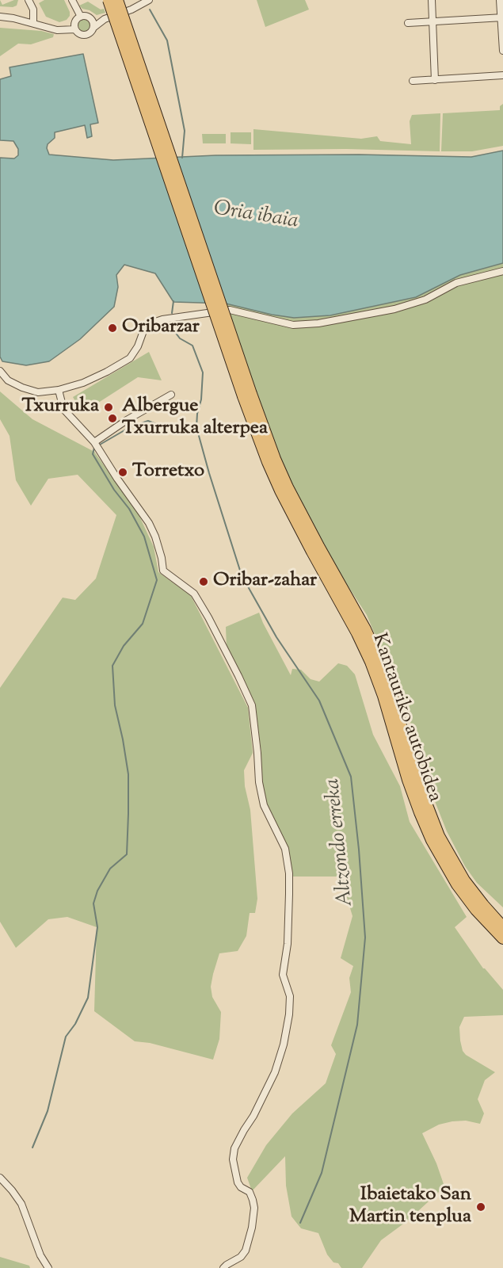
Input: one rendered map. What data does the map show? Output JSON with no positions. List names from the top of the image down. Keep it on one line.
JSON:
{"streets":{"highway":["Kantauriko autobidea"]},"water":["Oria ibaia","Altzondo erreka"],"places":["Oribarzar","Txurruka","Albergue Txurruka alterpea","Torretxo","Oribar-zahar","Ibaietako San Martin tenplua"]}
